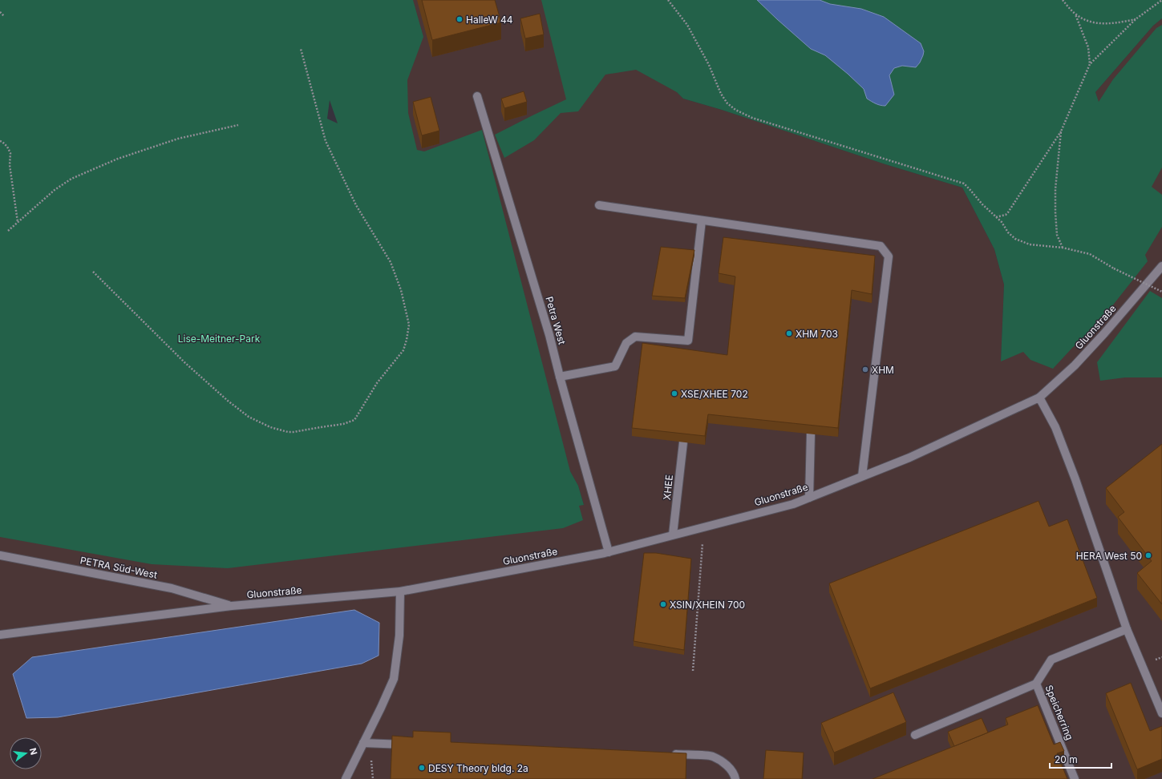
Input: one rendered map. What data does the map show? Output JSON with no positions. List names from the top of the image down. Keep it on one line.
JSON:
{"streets":{"lane":["Petra West","Gluonstraße","XHEE","PETRA Süd-West","Speicherring"]},"crossings":[["Petra West","Gluonstraße"],["Gluonstraße","XHEE"],["Gluonstraße","PETRA Süd-West"]],"parks":["Lise-Meitner-Park"],"places":["HalleW 44","XHM 703","XHM","XSE/XHEE 702","HERA West 50","XSIN/XHEIN 700","DESY Theory bldg. 2a"],"scale_bar":"20 m","north":"right"}
